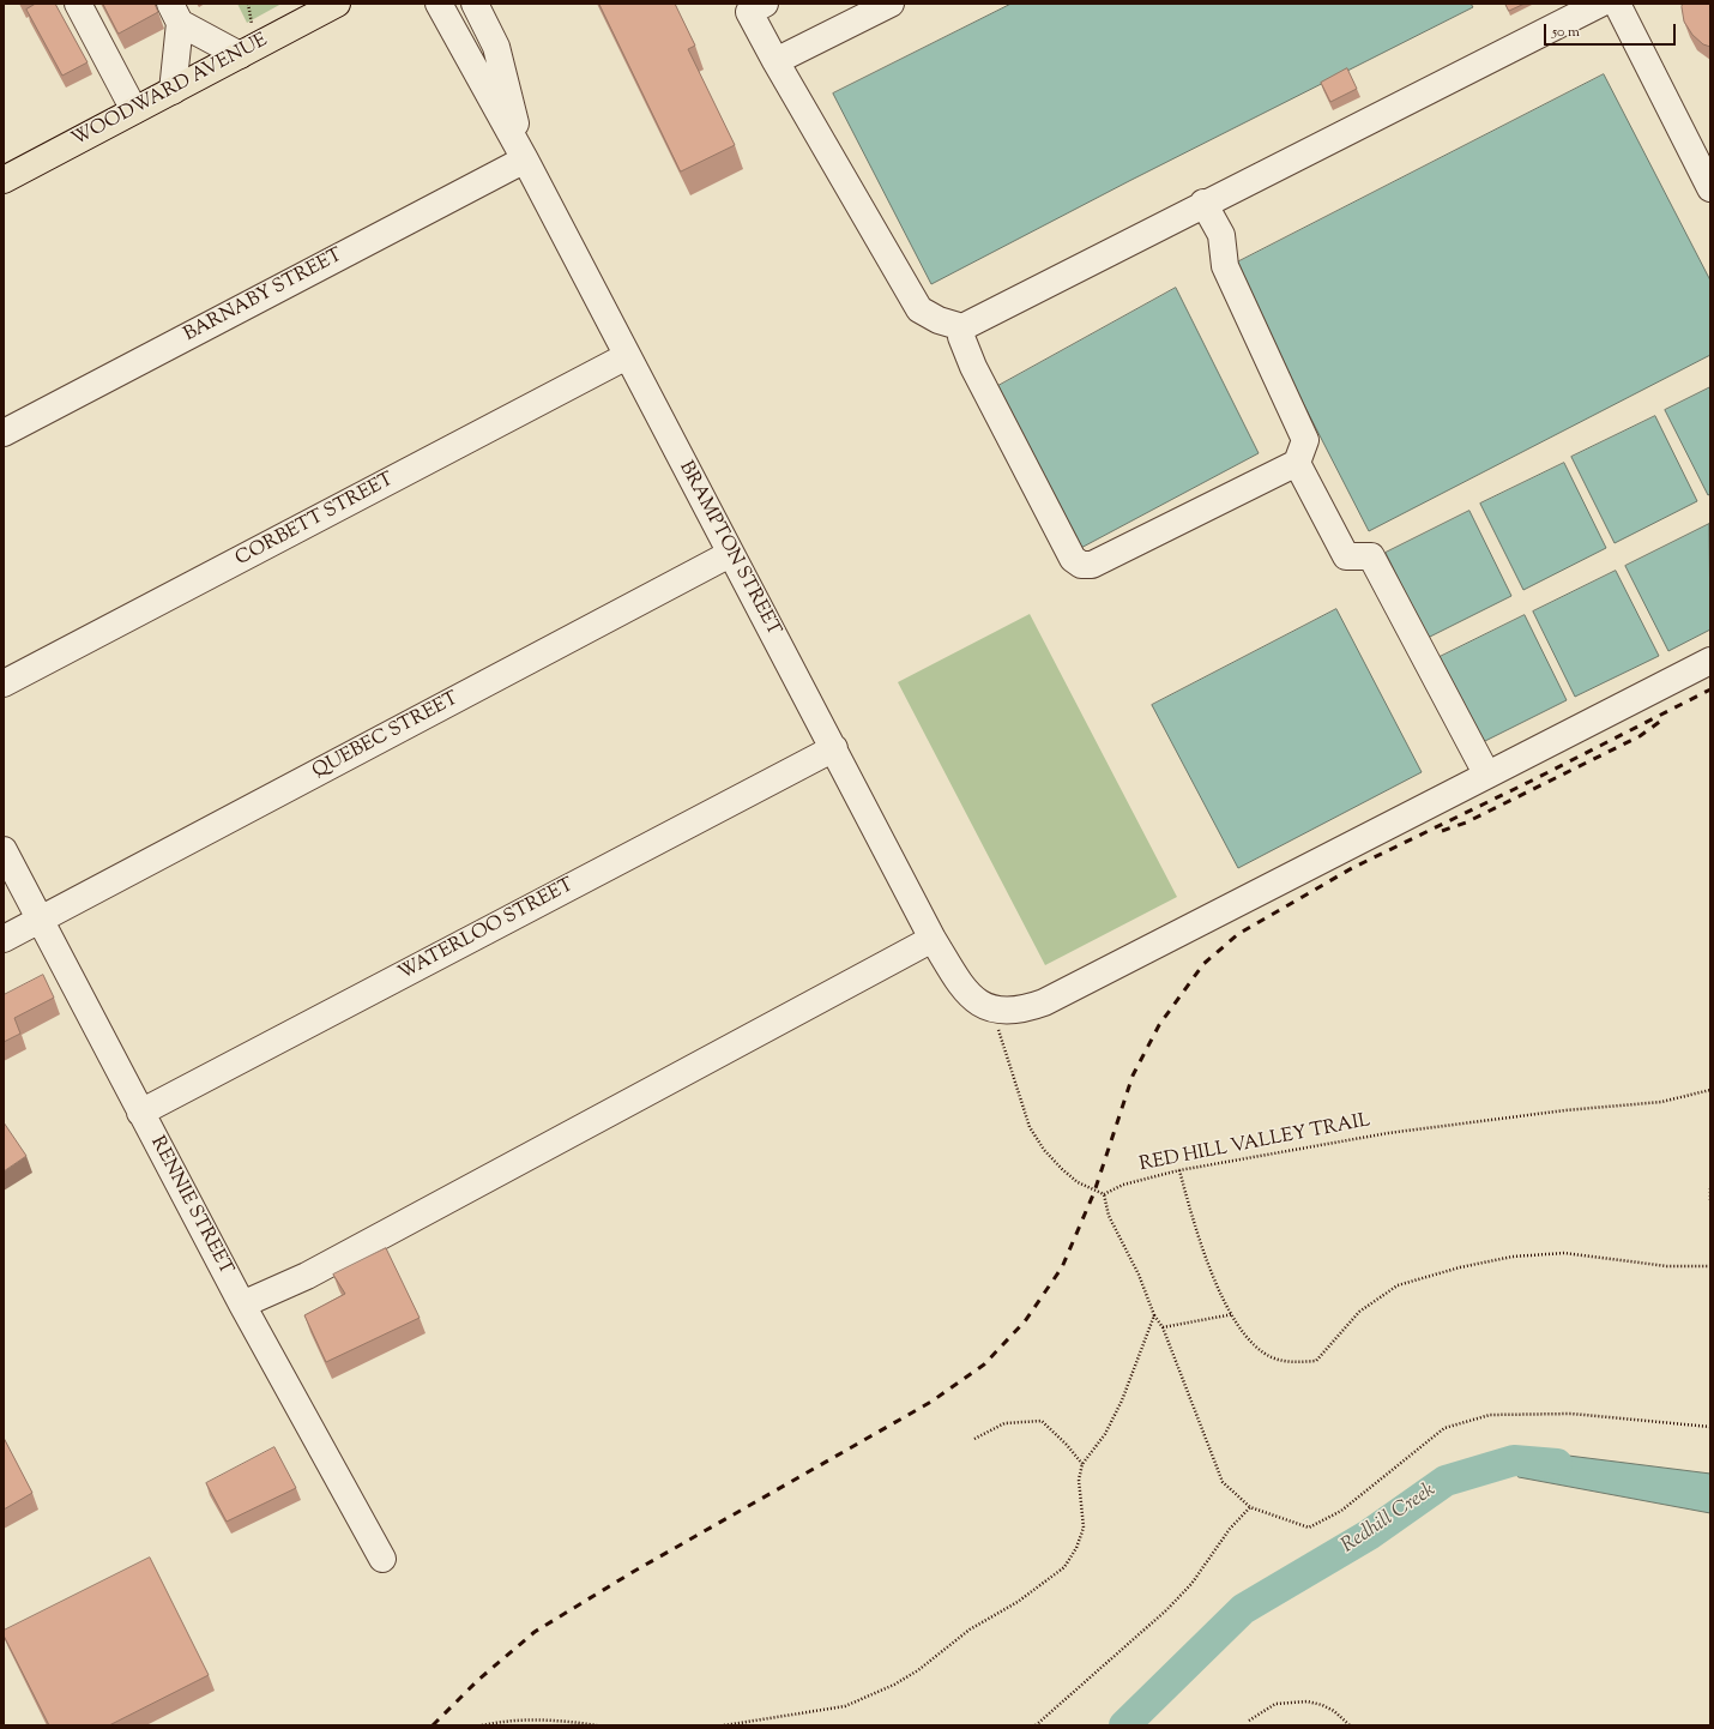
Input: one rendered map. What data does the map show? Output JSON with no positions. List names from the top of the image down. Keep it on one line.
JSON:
{"streets":{"main road":["WOODWARD AVENUE"],"street":["BARNABY STREET","CORBETT STREET","BRAMPTON STREET","QUEBEC STREET","WATERLOO STREET","RENNIE STREET"],"path":["RED HILL VALLEY TRAIL"]},"crossings":[["BARNABY STREET","BRAMPTON STREET"],["CORBETT STREET","BRAMPTON STREET"],["BRAMPTON STREET","QUEBEC STREET"],["BRAMPTON STREET","WATERLOO STREET"],["QUEBEC STREET","RENNIE STREET"],["WATERLOO STREET","RENNIE STREET"]],"water":["Redhill Creek"],"scale_bar":"50 m"}
